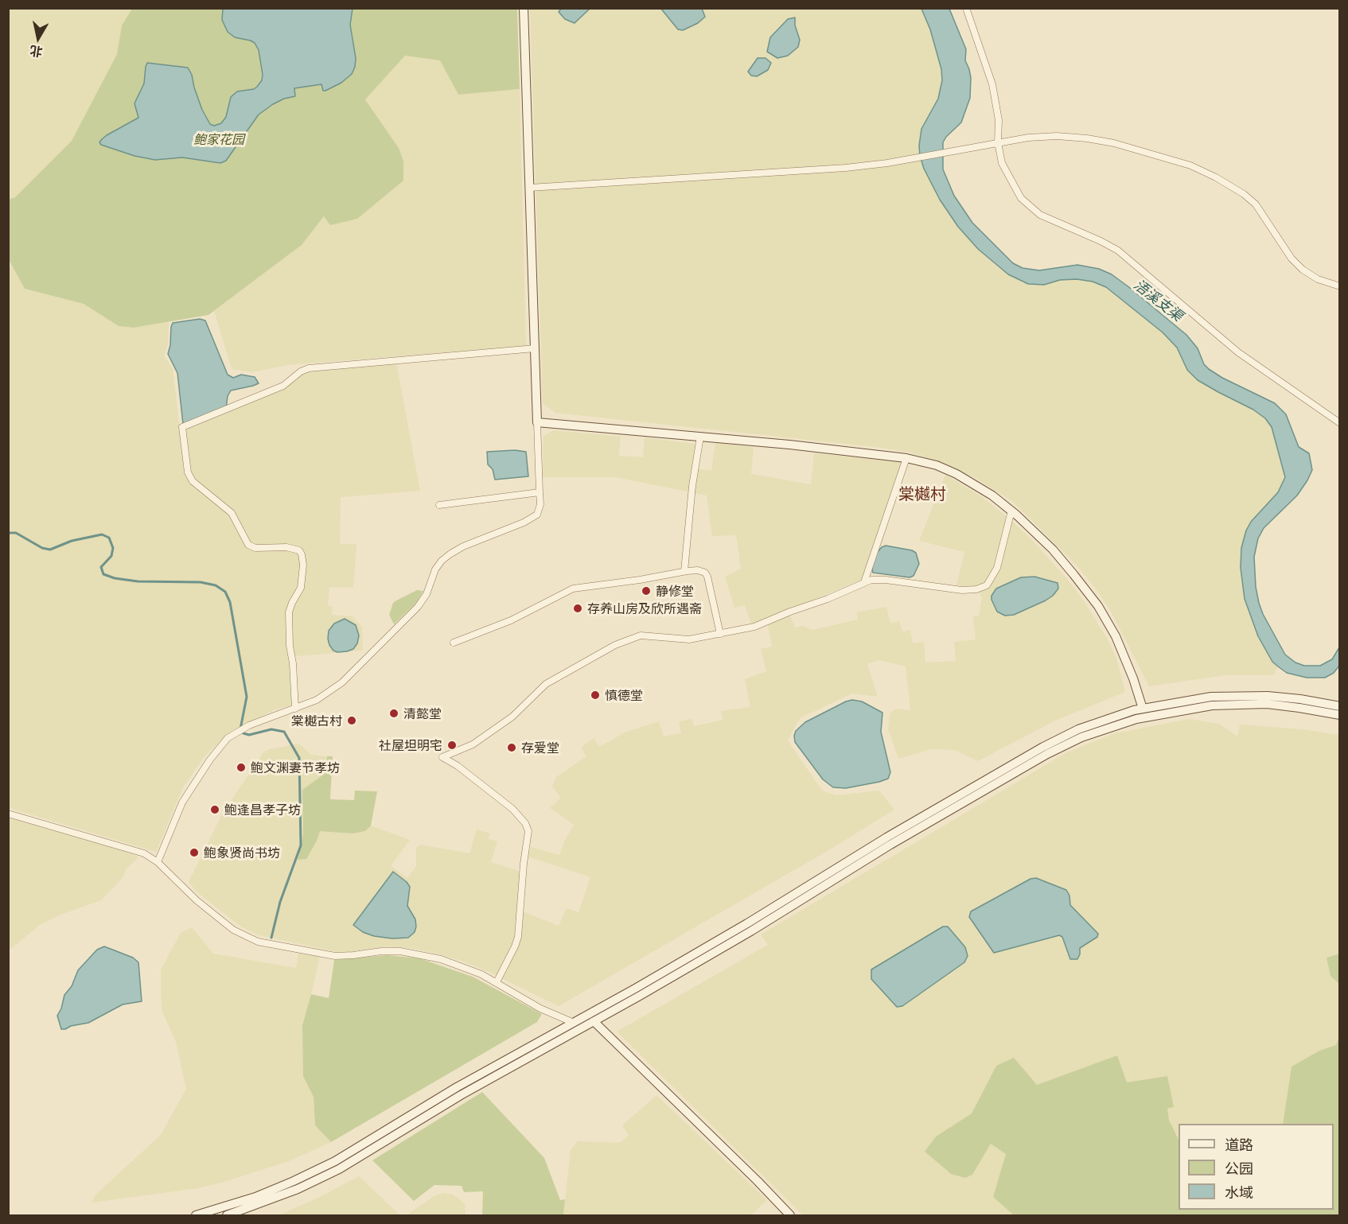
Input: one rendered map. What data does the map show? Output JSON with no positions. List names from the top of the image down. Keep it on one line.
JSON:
{"districts":["棠樾村"],"water":["浯溪支渠"],"parks":["鲍家花园"],"places":["静修堂","存养山房及欣所遇斋","慎德堂","清懿堂","棠樾古村","社屋坦明宅","存爱堂","鲍文渊妻节孝坊","鲍逢昌孝子坊","鲍象贤尚书坊"],"legend":["道路","公园","水域"],"north":"bottom"}
